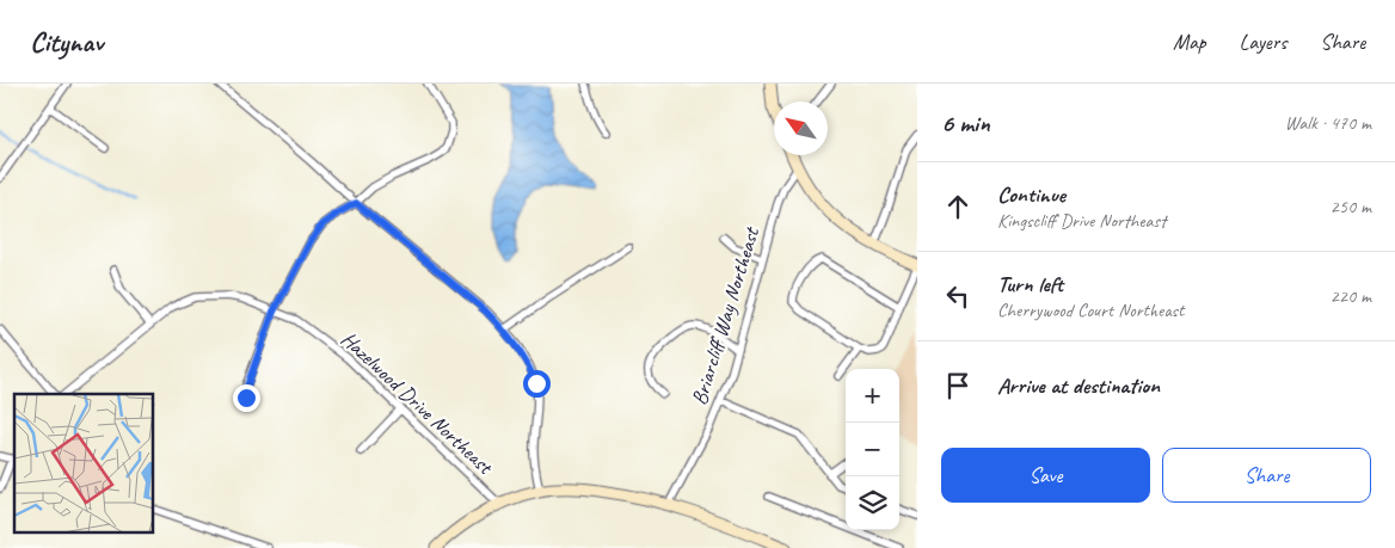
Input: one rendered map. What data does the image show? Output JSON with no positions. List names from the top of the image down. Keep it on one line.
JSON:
{"streets":{"street":["Briarcliff Way Northeast","Hazelwood Drive Northeast"]},"north":"top left","page":{"header":"Citynav","nav":["Map","Layers","Share"],"heading":["6 min","Walk · 470 m"],"list":[["Continue","Kingscliff Drive Northeast","250 m"],["Turn left","Cherrywood Court Northeast","220 m"],"Arrive at destination"],"map_buttons":["+","−"],"buttons":["Save","Share"]}}
